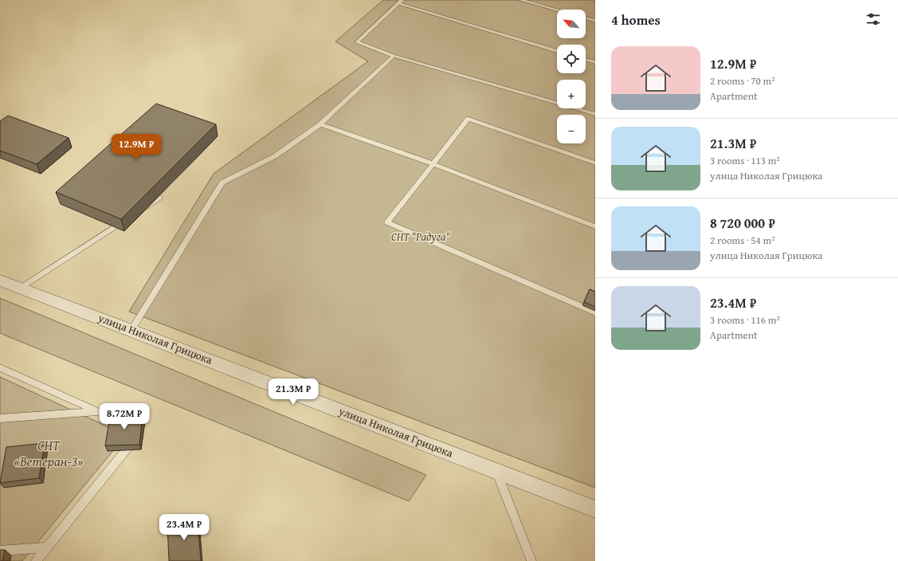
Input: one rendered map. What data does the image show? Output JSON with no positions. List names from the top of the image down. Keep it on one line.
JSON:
{"streets":{"street":["улица Николая Грицюка"]},"parks":["СНТ \"Радуга\"","СНТ «Ветеран-3»"],"north":"top left","page":{"heading":"4 homes","map_buttons":["+","−"],"list":[{"name":"12.9M ₽","note":"2 rooms · 70 m² · Apartment"},{"name":"21.3M ₽","note":"3 rooms · 113 m² · улица Николая Грицюка"},{"name":"8 720 000 ₽","note":"2 rooms · 54 m² · улица Николая Грицюка"},{"name":"23.4M ₽","note":"3 rooms · 116 m² · Apartment"}],"price":["12.9M ₽","21.3M ₽","8.72M ₽","23.4M ₽"]}}
